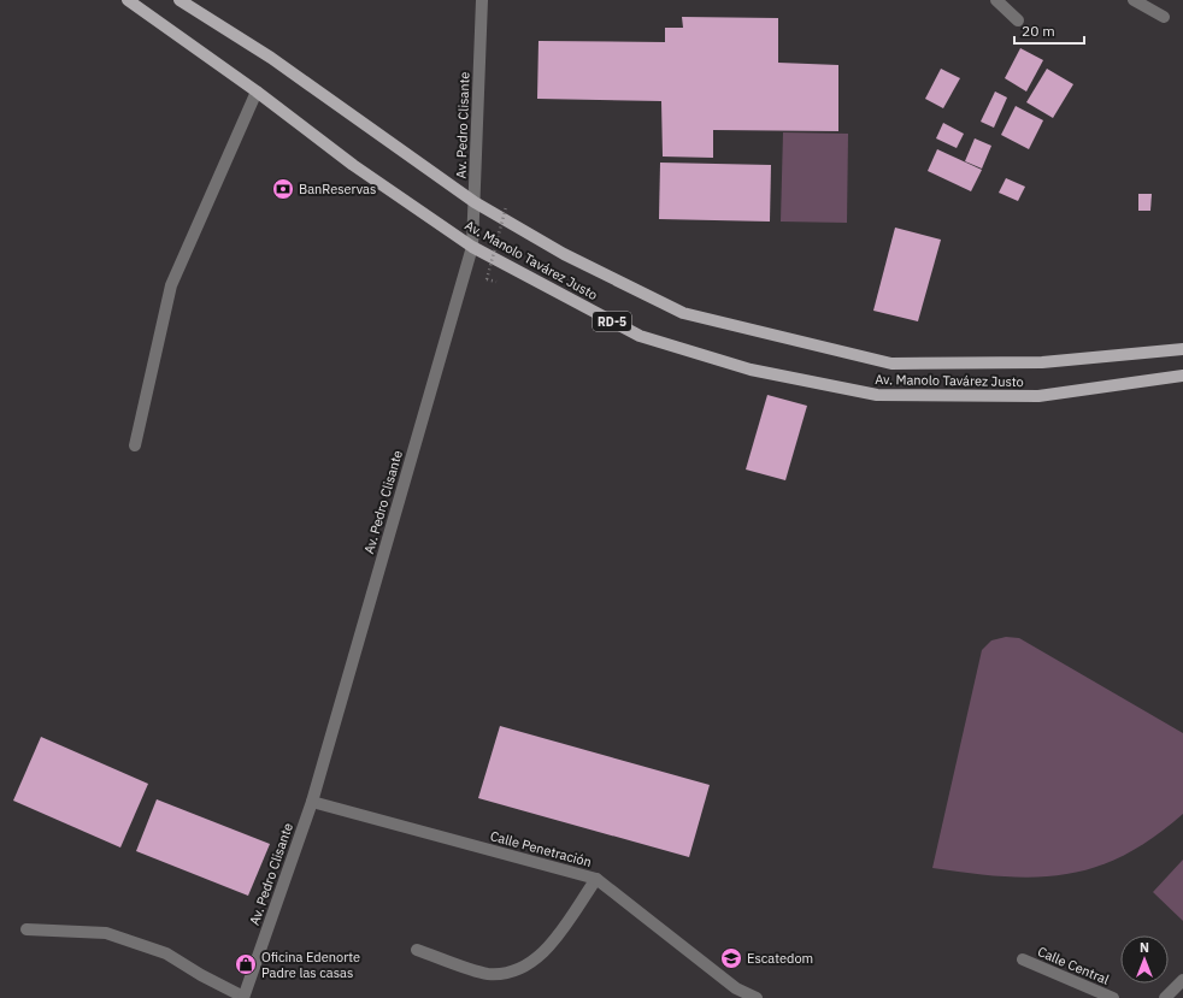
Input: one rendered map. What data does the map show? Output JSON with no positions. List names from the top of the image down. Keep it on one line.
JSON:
{"streets":{"main road":["Av. Manolo Tavárez Justo","RD-5"],"street":["Av. Pedro Clisante","Calle Penetración","Calle Central"]},"crossings":[["Av. Pedro Clisante","Av. Manolo Tavárez Justo"],["Av. Pedro Clisante","Calle Penetración"]],"places":{"bank":["BanReservas"],"school or university":["Escatedom"],"shop":["Oficina Edenorte Padre las casas"]},"scale_bar":"20 m","north":"top"}
